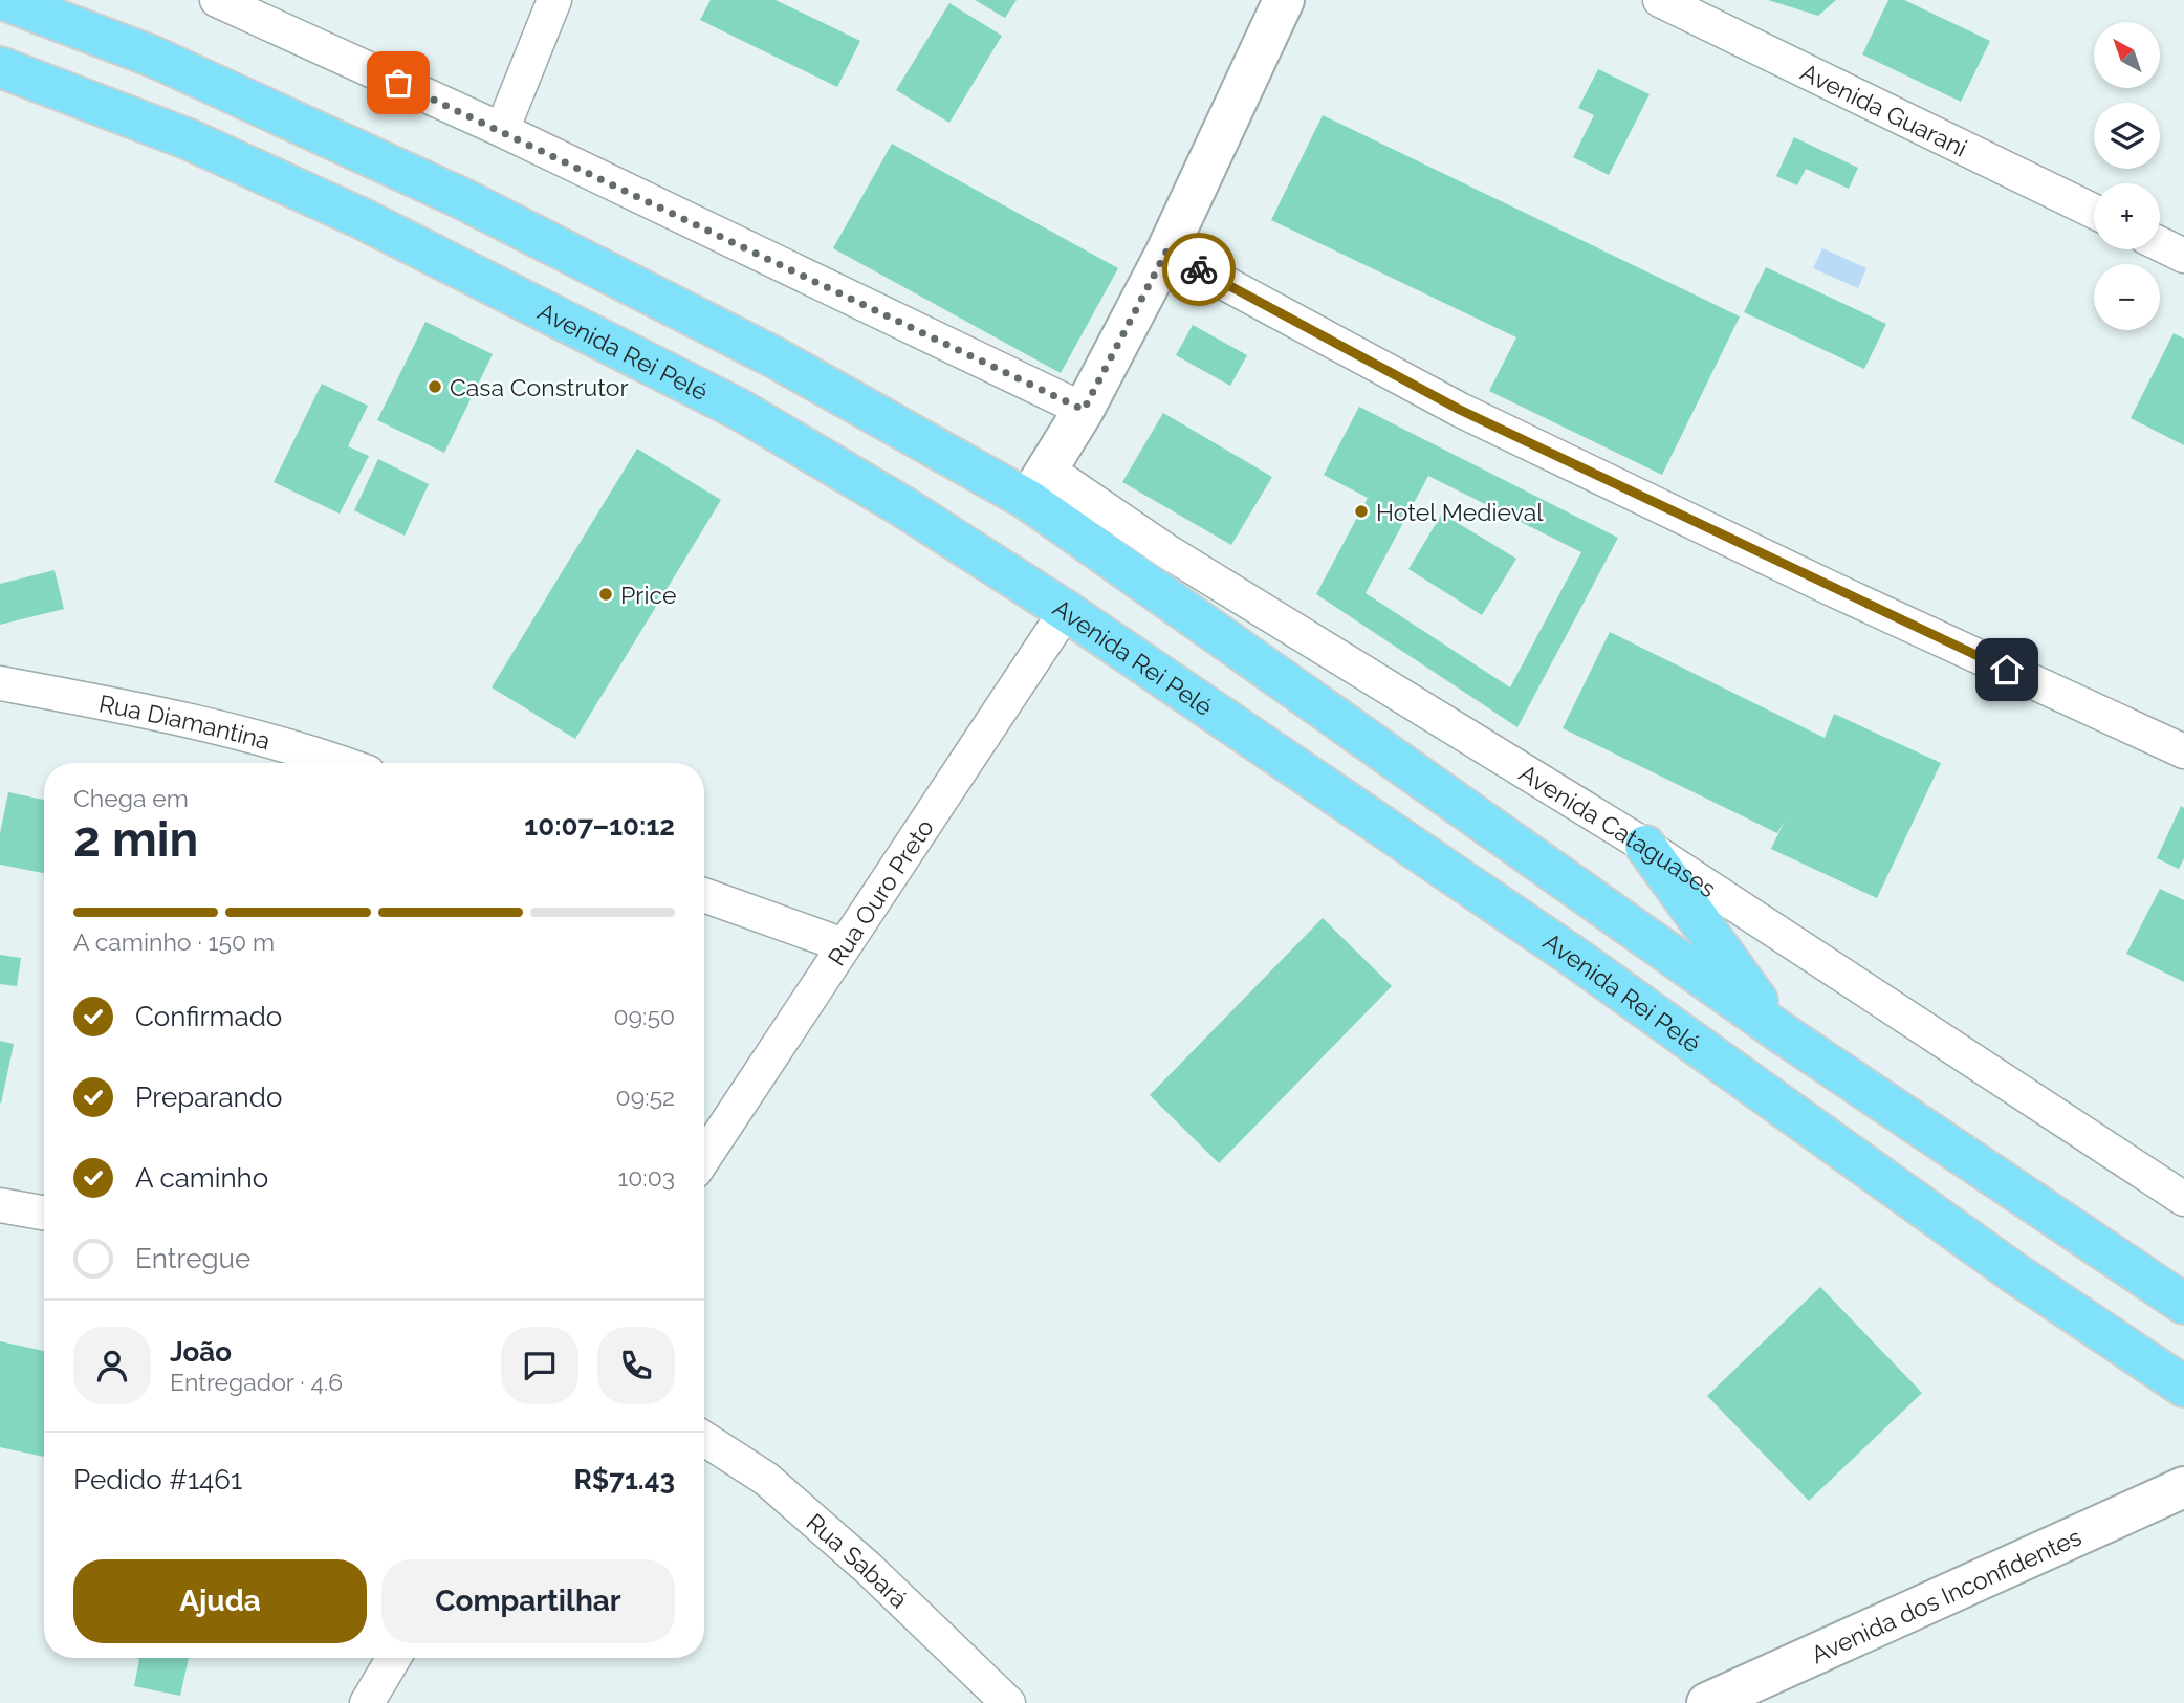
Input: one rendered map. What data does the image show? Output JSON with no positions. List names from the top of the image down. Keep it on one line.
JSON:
{"streets":{"main road":["Avenida Rei Pelé"],"street":["Avenida Guarani","Rua Diamantina","Avenida Cataguases","Rua Ouro Preto","Rua Sabará","Avenida dos Inconfidentes"]},"crossings":[["Avenida Rei Pelé","Rua Ouro Preto"]],"places":["Casa Construtor","Hotel Medieval","Price"],"north":"top left","page":{"map_buttons":["+","−"],"heading":["2 min","Chega em","10:07–10:12"],"panel":["João","Entregador · 4.6","Pedido #1461","R$71.43"],"bar":"A caminho · 150 m","list":[["Confirmado","09:50"],["Preparando","09:52"],["A caminho","10:03"],"Entregue"],"buttons":["Ajuda","Compartilhar"]}}
